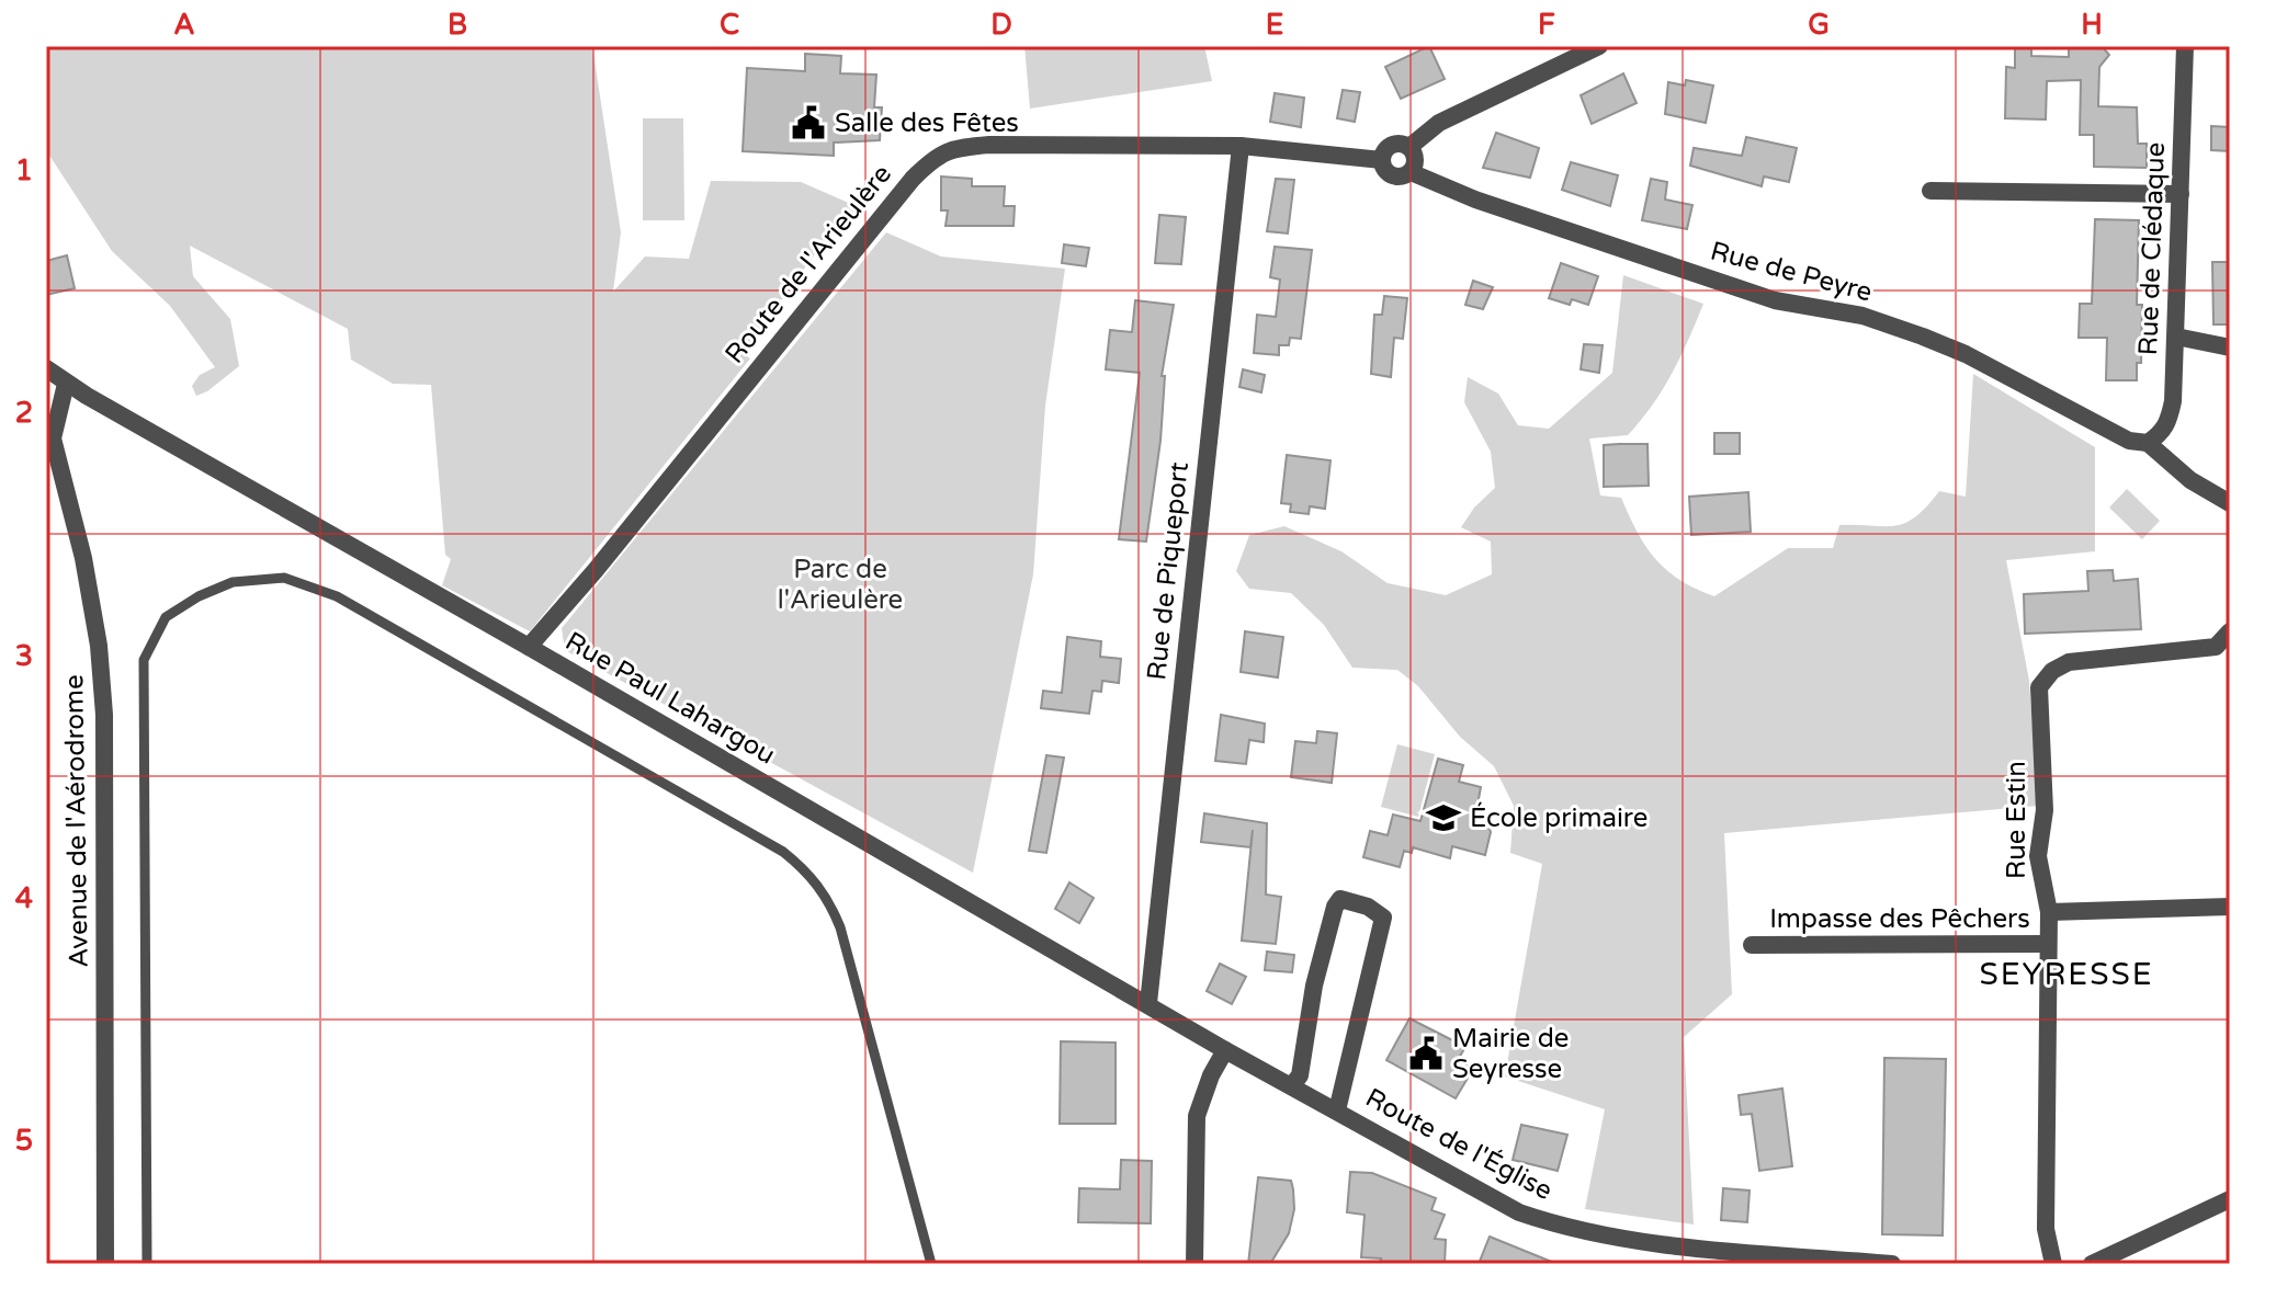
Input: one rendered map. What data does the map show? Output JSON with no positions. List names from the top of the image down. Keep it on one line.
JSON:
{"streets":{"street":["Rue de Clédaque","Route de l'Arieulère","Rue de Peyre","Rue de Piqueport","Rue Paul Lahargou","Rue Estin","Avenue de l'Aérodrome","Impasse des Pêchers","Route de l'Église"]},"crossings":[["Rue de Clédaque","Rue de Peyre"],["Route de l'Arieulère","Rue de Peyre"],["Route de l'Arieulère","Rue de Piqueport"],["Route de l'Arieulère","Rue Paul Lahargou"],["Rue de Peyre","Rue de Piqueport"],["Rue de Piqueport","Rue Paul Lahargou"],["Rue Paul Lahargou","Avenue de l'Aérodrome"],["Rue Paul Lahargou","Route de l'Église"],["Rue Estin","Impasse des Pêchers"]],"districts":["SEYRESSE"],"parks":["Parc de l'Arieulère"],"places":{"public building":["Salle des Fêtes","Mairie de Seyresse"],"school or university":["École primaire"]},"grid":{"columns":["A","B","C","D","E","F","G","H"],"rows":["1","2","3","4","5"]}}
